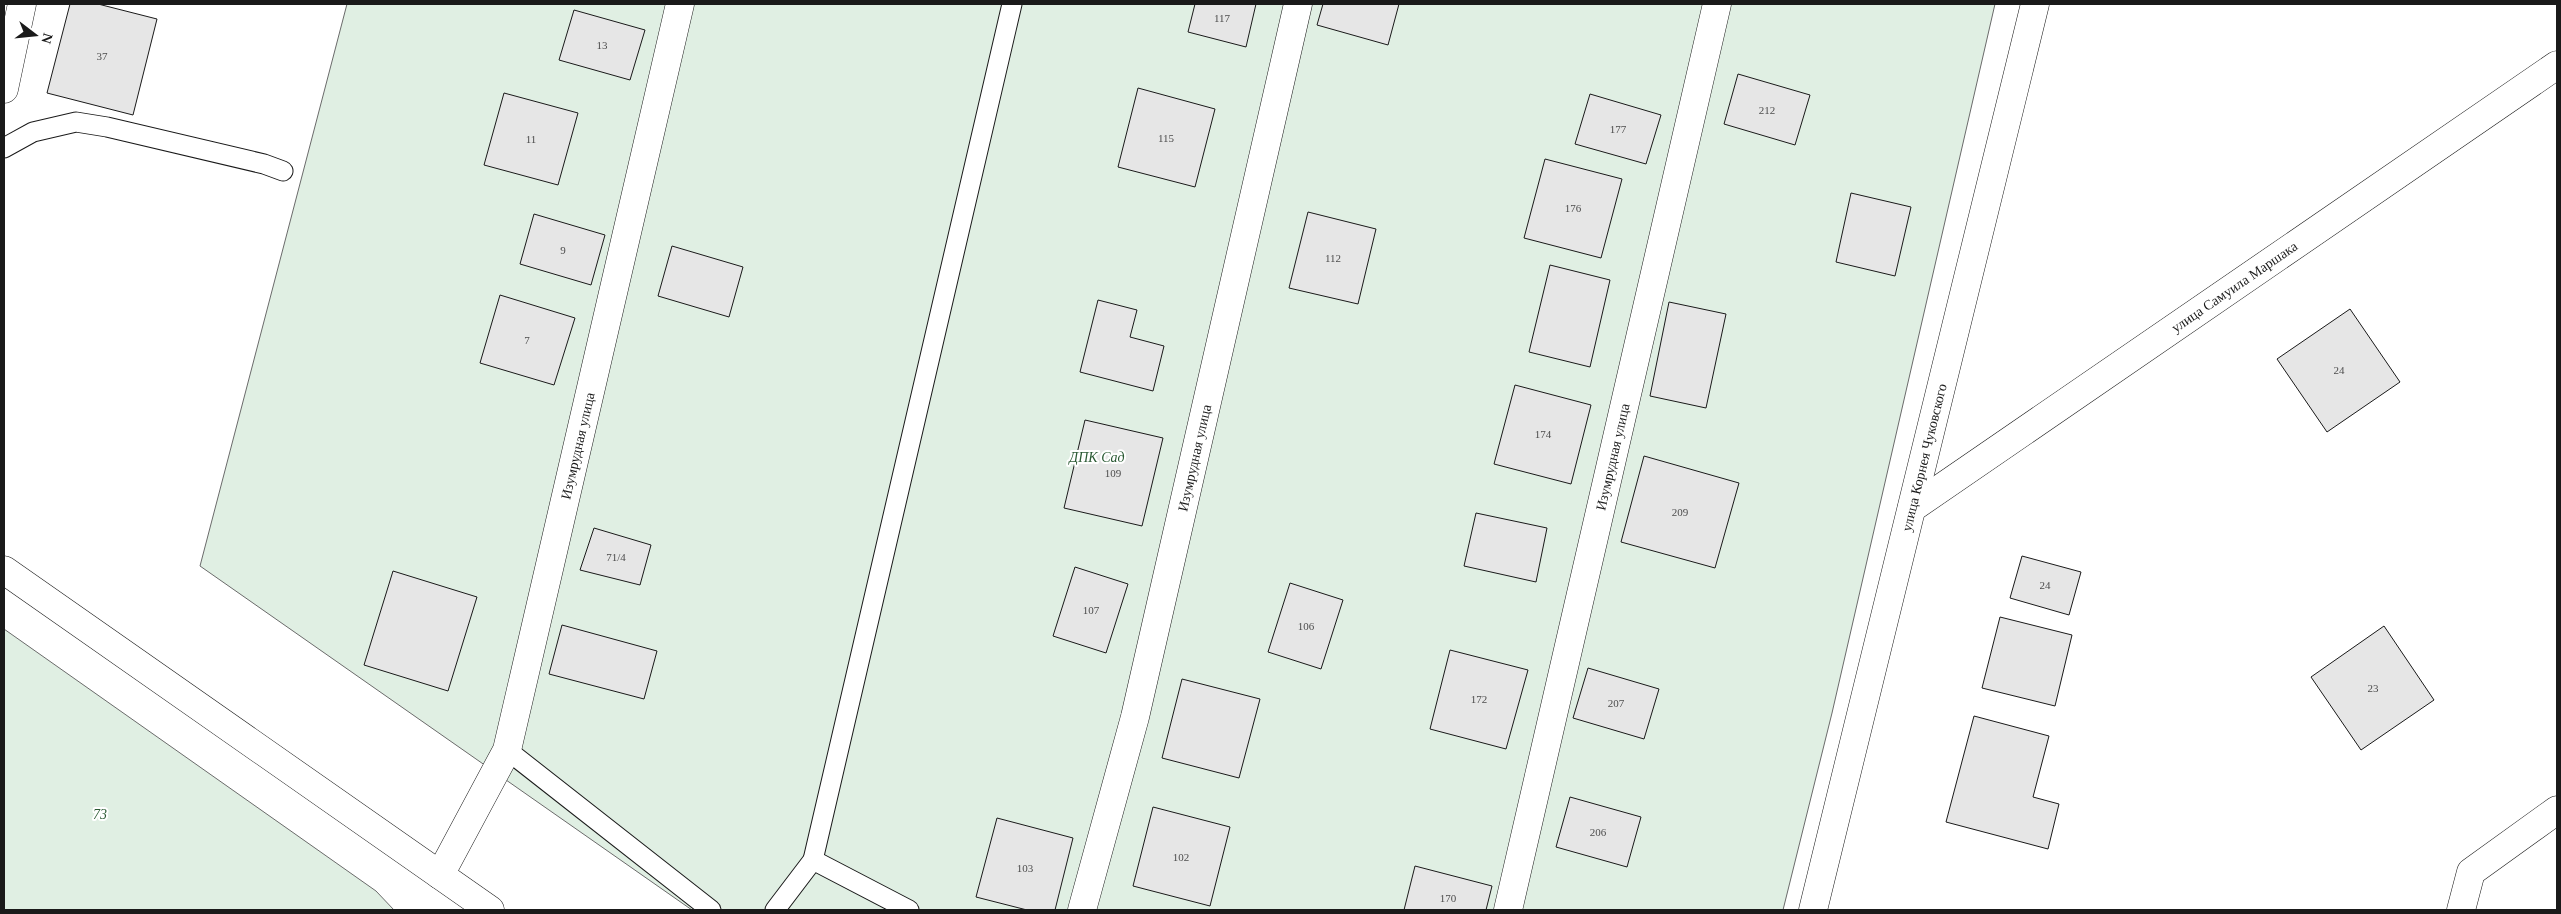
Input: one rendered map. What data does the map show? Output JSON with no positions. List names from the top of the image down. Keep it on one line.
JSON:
{"streets":{"street":["улица Самуила Маршака","Изумрудная улица","улица Корнея Чуковского"]},"crossings":[["улица Самуила Маршака","улица Корнея Чуковского"]],"parks":["ДПК Сад","73"],"house_numbers":["117","13","37","212","177","115","11","176","9","112","7","24","174","109","209","71/4","24","107","106","23","172","207","206","102","103","170"],"north":"right"}
